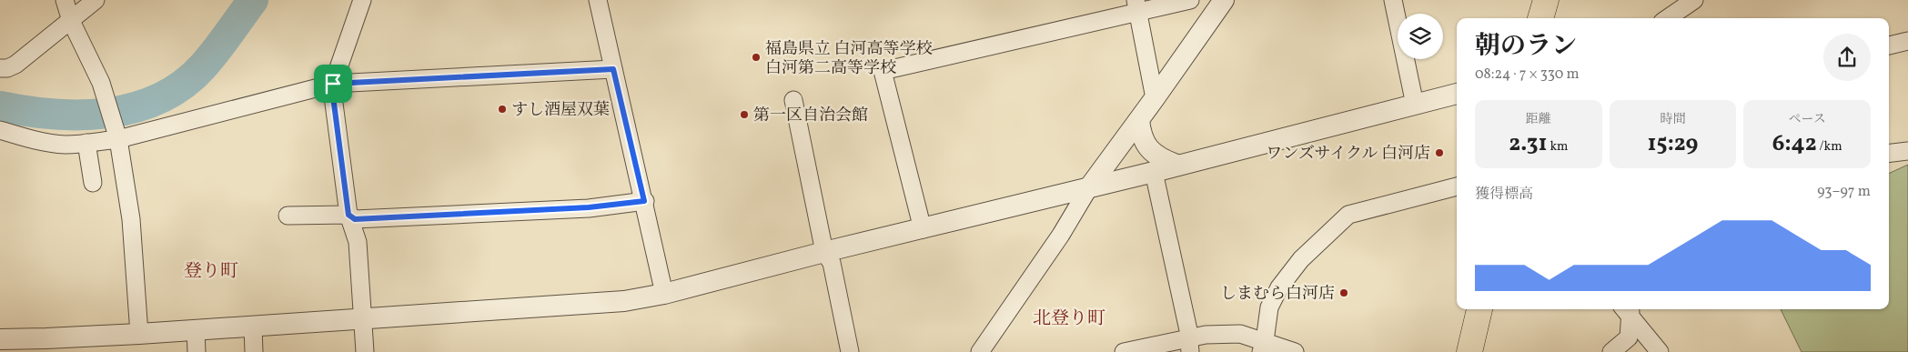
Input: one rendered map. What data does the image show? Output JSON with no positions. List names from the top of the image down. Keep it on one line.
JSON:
{"districts":["登り町","北登り町"],"places":["福島県立 白河高等学校 白河第二高等学校","すし酒屋双葉","第一区自治会館","ワンズサイクル 白河店","しまむら白河店"],"page":{"heading":["朝のラン","08:24 · 7 × 330 m"],"stats":[["距離","2.31 km"],["時間","15:29"],["ペース","6:42 /km"]],"chart":["獲得標高","93–97 m"]}}
